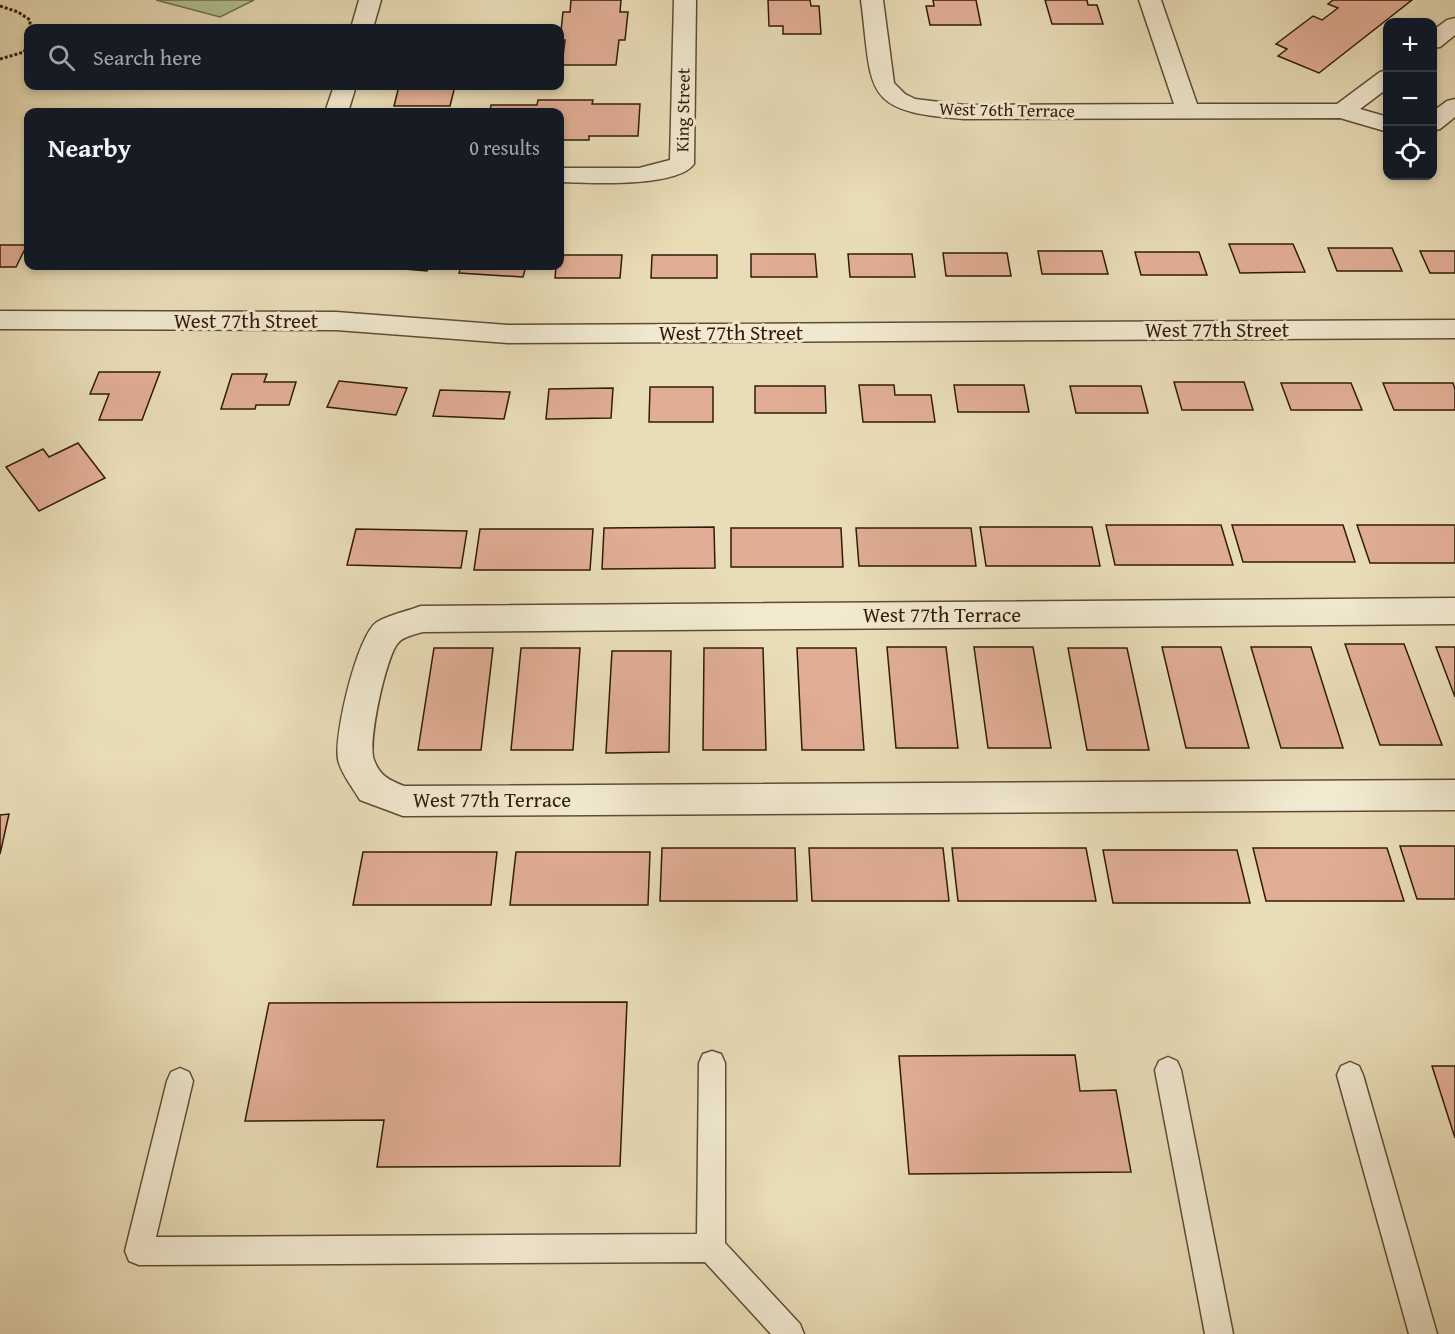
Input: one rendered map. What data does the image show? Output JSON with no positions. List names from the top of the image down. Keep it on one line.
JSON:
{"streets":{"street":["King Street","West 76th Terrace","West 77th Street","West 77th Terrace"]},"page":{"map_buttons":["+","−"],"search":"Search here","heading":["Nearby","0 results"]}}
